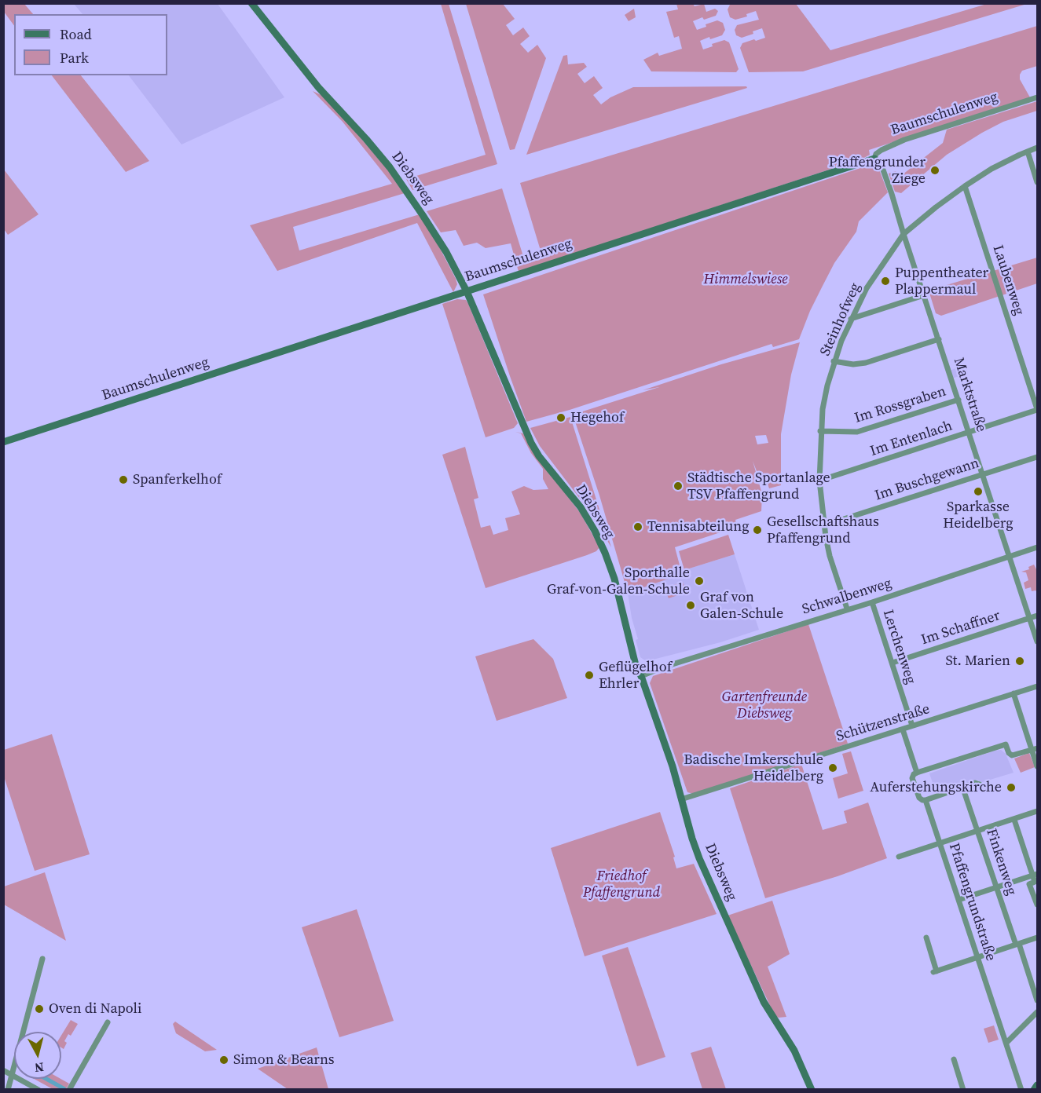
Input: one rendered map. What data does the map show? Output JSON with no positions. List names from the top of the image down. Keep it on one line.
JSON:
{"streets":{"main road":["Baumschulenweg","Diebsweg"],"street":["Laubenweg","Steinhofweg","Marktstraße","Im Rossgraben","Im Entenlach","Im Buschgewann","Schwalbenweg","Im Schaffner","Lerchenweg","Schützenstraße","Finkenweg","Pfaffengrundstraße"]},"crossings":[["Baumschulenweg","Diebsweg"],["Baumschulenweg","Marktstraße"],["Diebsweg","Schwalbenweg"],["Diebsweg","Schützenstraße"],["Laubenweg","Steinhofweg"],["Laubenweg","Im Entenlach"],["Steinhofweg","Marktstraße"],["Steinhofweg","Im Rossgraben"],["Steinhofweg","Im Entenlach"],["Steinhofweg","Im Buschgewann"],["Steinhofweg","Schwalbenweg"],["Marktstraße","Im Rossgraben"],["Marktstraße","Im Entenlach"],["Marktstraße","Im Buschgewann"],["Marktstraße","Schwalbenweg"],["Marktstraße","Im Schaffner"],["Schwalbenweg","Lerchenweg"],["Im Schaffner","Lerchenweg"],["Lerchenweg","Schützenstraße"],["Schützenstraße","Pfaffengrundstraße"]],"parks":["Himmelswiese","Gartenfreunde Diebsweg","Friedhof Pfaffengrund"],"places":["Pfaffengrunder Ziege","Puppentheater Plappermaul","Hegehof","Spanferkelhof","Städtische Sportanlage TSV Pfaffengrund","Sparkasse Heidelberg","Tennisabteilung","Gesellschaftshaus Pfaffengrund","Sporthalle Graf-von-Galen-Schule","Graf von Galen-Schule","St. Marien","Geflügelhof Ehrler","Badische Imkerschule Heidelberg","Auferstehungskirche","Oven di Napoli","Simon & Bearns"],"legend":["Road","Park"],"north":"bottom"}
